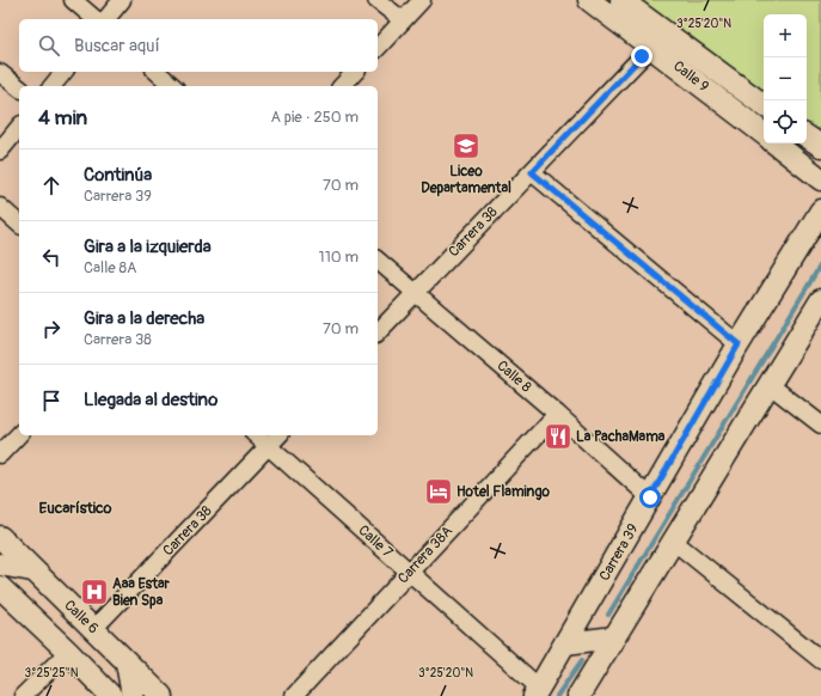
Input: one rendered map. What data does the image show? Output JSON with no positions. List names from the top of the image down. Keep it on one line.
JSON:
{"streets":{"main road":["Calle 9","Carrera 39","Calle 6"],"street":["Carrera 38","Calle 8","Calle 7","Carrera 38A"]},"crossings":[["Calle 9","Carrera 38"],["Carrera 38","Calle 8"],["Carrera 38","Calle 7"],["Carrera 38","Calle 6"],["Calle 8","Carrera 39"],["Calle 8","Carrera 38A"],["Calle 7","Carrera 39"],["Calle 7","Carrera 38A"]],"districts":["Eucarístico"],"places":{"school or university":["Liceo Departamental"],"restaurant":["La PachaMama"],"hotel":["Hotel Flamingo"],"hospital":["Aaa Estar Bien Spa"]},"page":{"map_buttons":["+","−"],"search":"Buscar aquí","heading":["4 min","A pie · 250 m"],"list":[["Continúa","Carrera 39","70 m"],["Gira a la izquierda","Calle 8A","110 m"],["Gira a la derecha","Carrera 38","70 m"],"Llegada al destino"]},"coordinates":["3°25'20\"N","3°25'25\"N"]}
